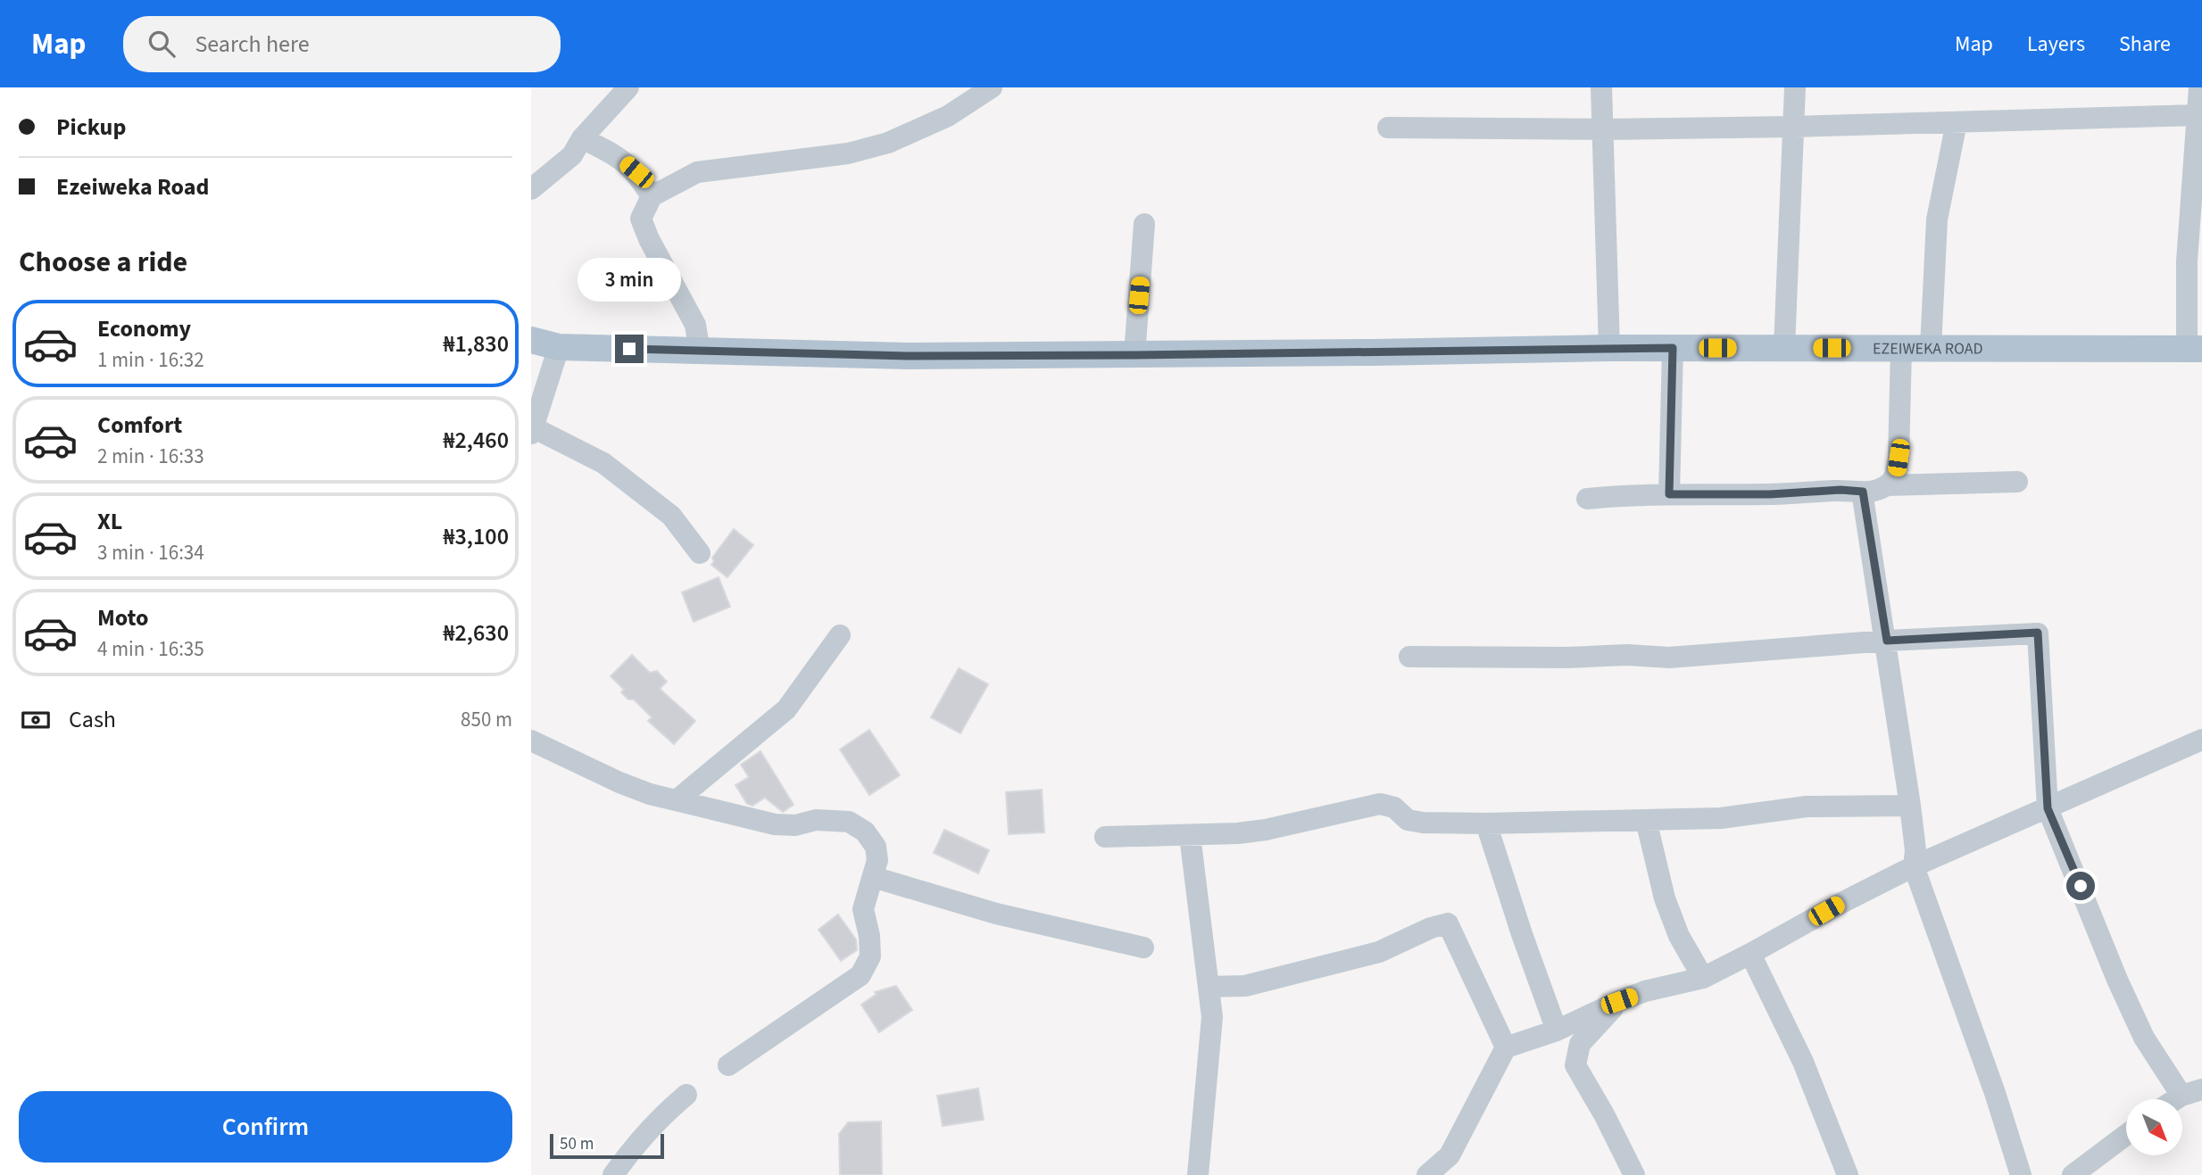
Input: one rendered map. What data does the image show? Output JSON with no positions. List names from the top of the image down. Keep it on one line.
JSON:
{"streets":{"main road":["EZEIWEKA ROAD"]},"scale_bar":"50 m","north":"bottom right","page":{"header":"Map","search":"Search here","nav":["Map","Layers","Share"],"banner":["Pickup","Ezeiweka Road"],"heading":"Choose a ride","bubble":"3 min","list":[{"name":"Economy","note":"1 min · 16:32","value":"₦1,830"},{"name":"Comfort","note":"2 min · 16:33","value":"₦2,460"},{"name":"XL","note":"3 min · 16:34","value":"₦3,100"},{"name":"Moto","note":"4 min · 16:35","value":"₦2,630"}],"pay":["Cash","850 m"],"buttons":"Confirm","scale":"50 m"}}
